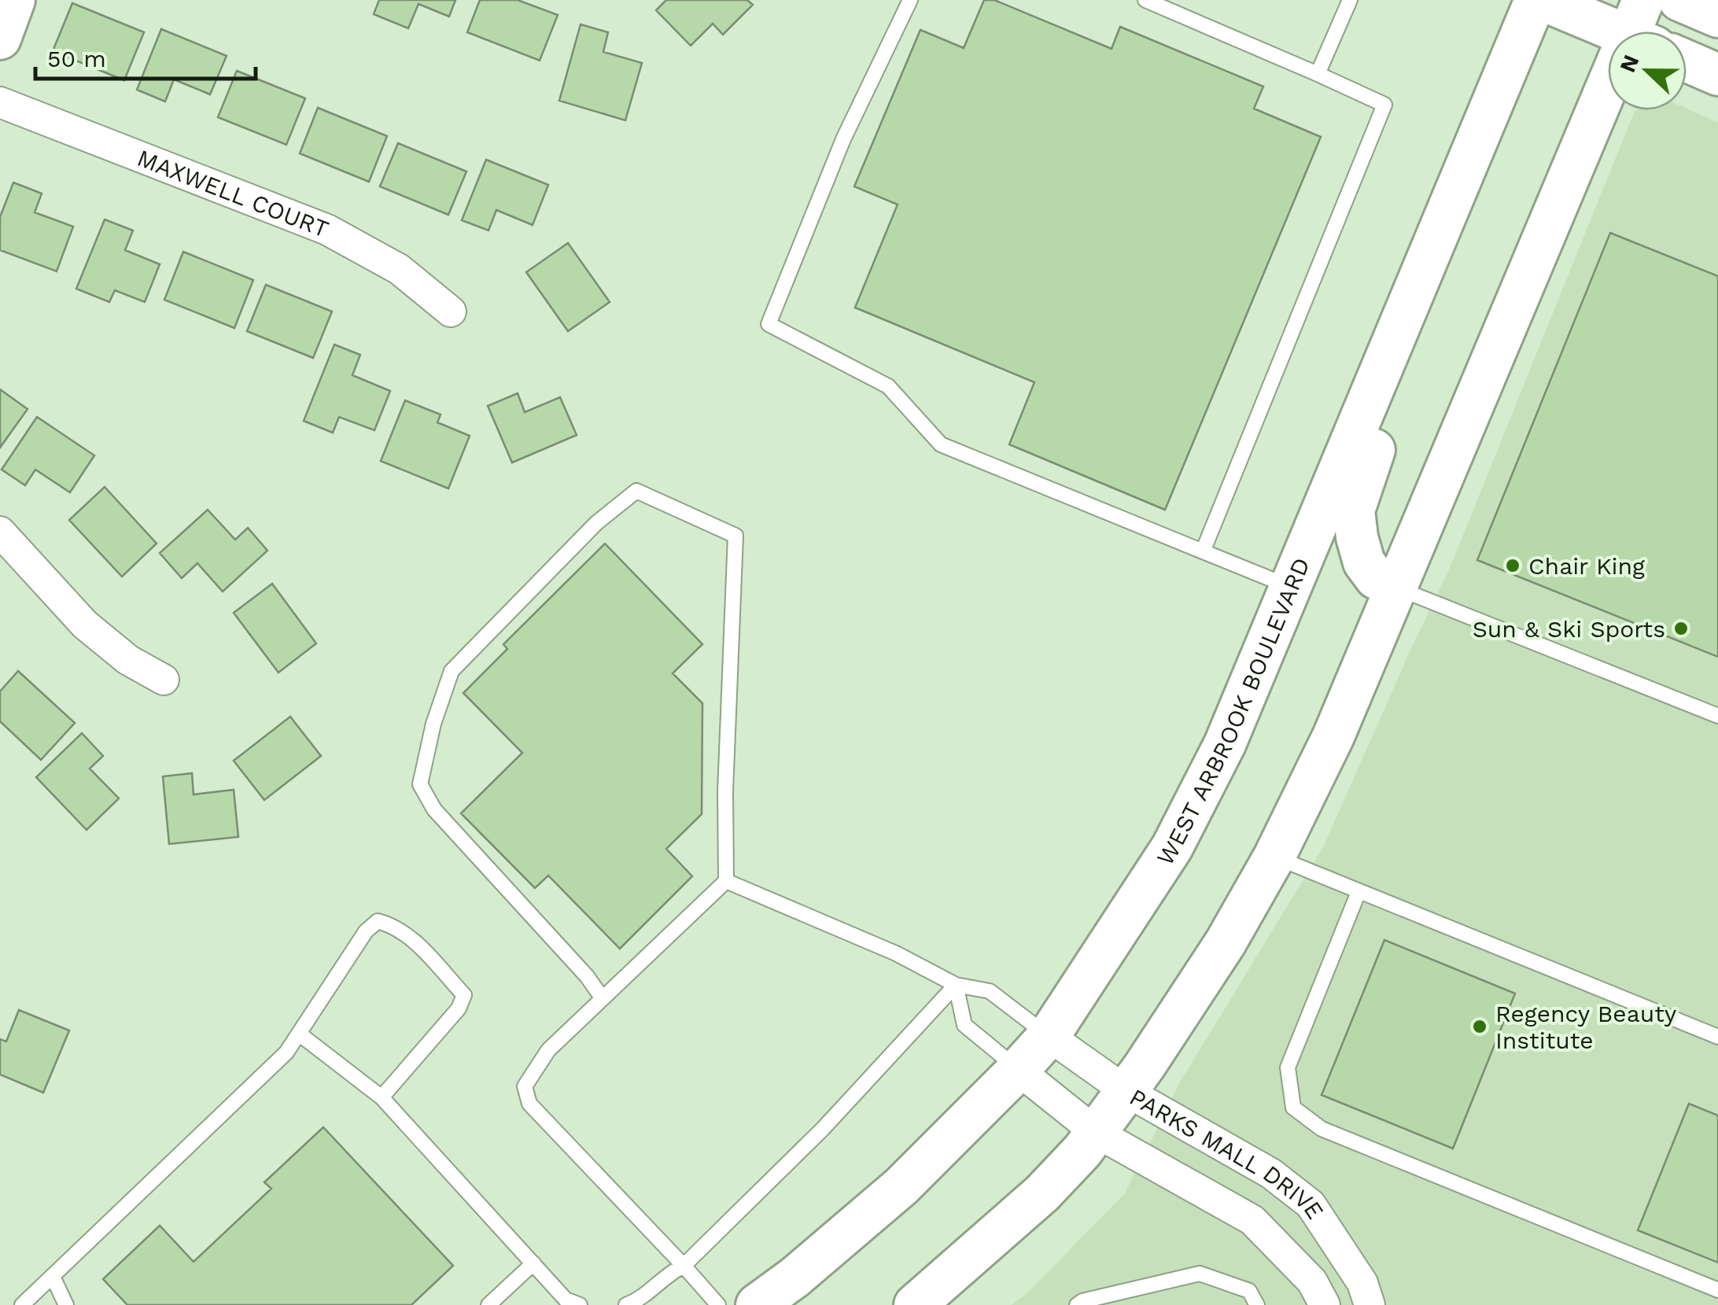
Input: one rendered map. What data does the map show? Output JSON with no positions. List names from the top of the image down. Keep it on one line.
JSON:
{"streets":{"street":["MAXWELL COURT","WEST ARBROOK BOULEVARD","PARKS MALL DRIVE"]},"crossings":[["WEST ARBROOK BOULEVARD","PARKS MALL DRIVE"]],"places":["Chair King","Sun & Ski Sports","Regency Beauty Institute"],"scale_bar":"50 m","north":"left"}
